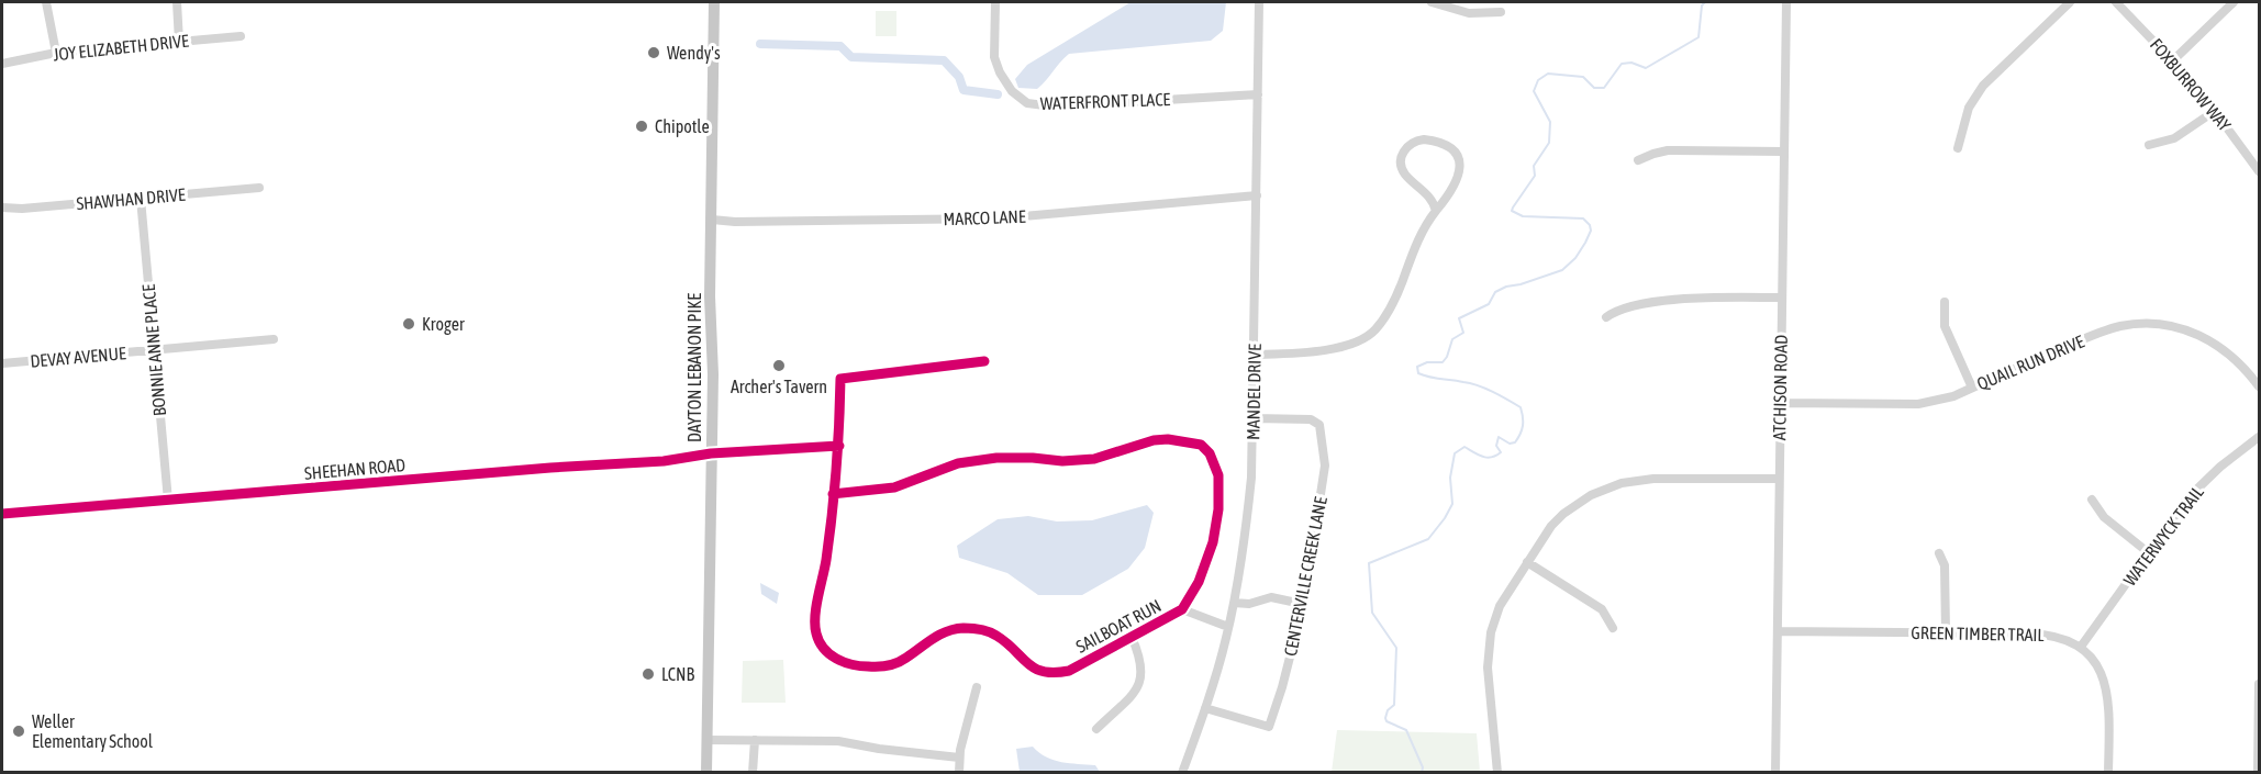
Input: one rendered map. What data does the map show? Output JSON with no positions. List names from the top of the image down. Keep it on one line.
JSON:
{"streets":{"main road":["DAYTON LEBANON PIKE"],"street":["JOY ELIZABETH DRIVE","FOXBURROW WAY","WATERFRONT PLACE","SHAWHAN DRIVE","MARCO LANE","BONNIE ANNE PLACE","DEVAY AVENUE","QUAIL RUN DRIVE","ATCHISON ROAD","MANDEL DRIVE","SHEEHAN ROAD","WATERWYCK TRAIL","CENTERVILLE CREEK LANE","SAILBOAT RUN","GREEN TIMBER TRAIL"]},"crossings":[["WATERFRONT PLACE","MANDEL DRIVE"],["SHAWHAN DRIVE","BONNIE ANNE PLACE"],["MARCO LANE","DAYTON LEBANON PIKE"],["MARCO LANE","MANDEL DRIVE"],["BONNIE ANNE PLACE","DEVAY AVENUE"],["BONNIE ANNE PLACE","SHEEHAN ROAD"],["QUAIL RUN DRIVE","ATCHISON ROAD"],["DAYTON LEBANON PIKE","SHEEHAN ROAD"],["ATCHISON ROAD","GREEN TIMBER TRAIL"],["MANDEL DRIVE","CENTERVILLE CREEK LANE"],["SHEEHAN ROAD","SAILBOAT RUN"],["WATERWYCK TRAIL","GREEN TIMBER TRAIL"]],"places":["Wendy's","Chipotle","Kroger","Archer's Tavern","LCNB","Weller Elementary School"]}
